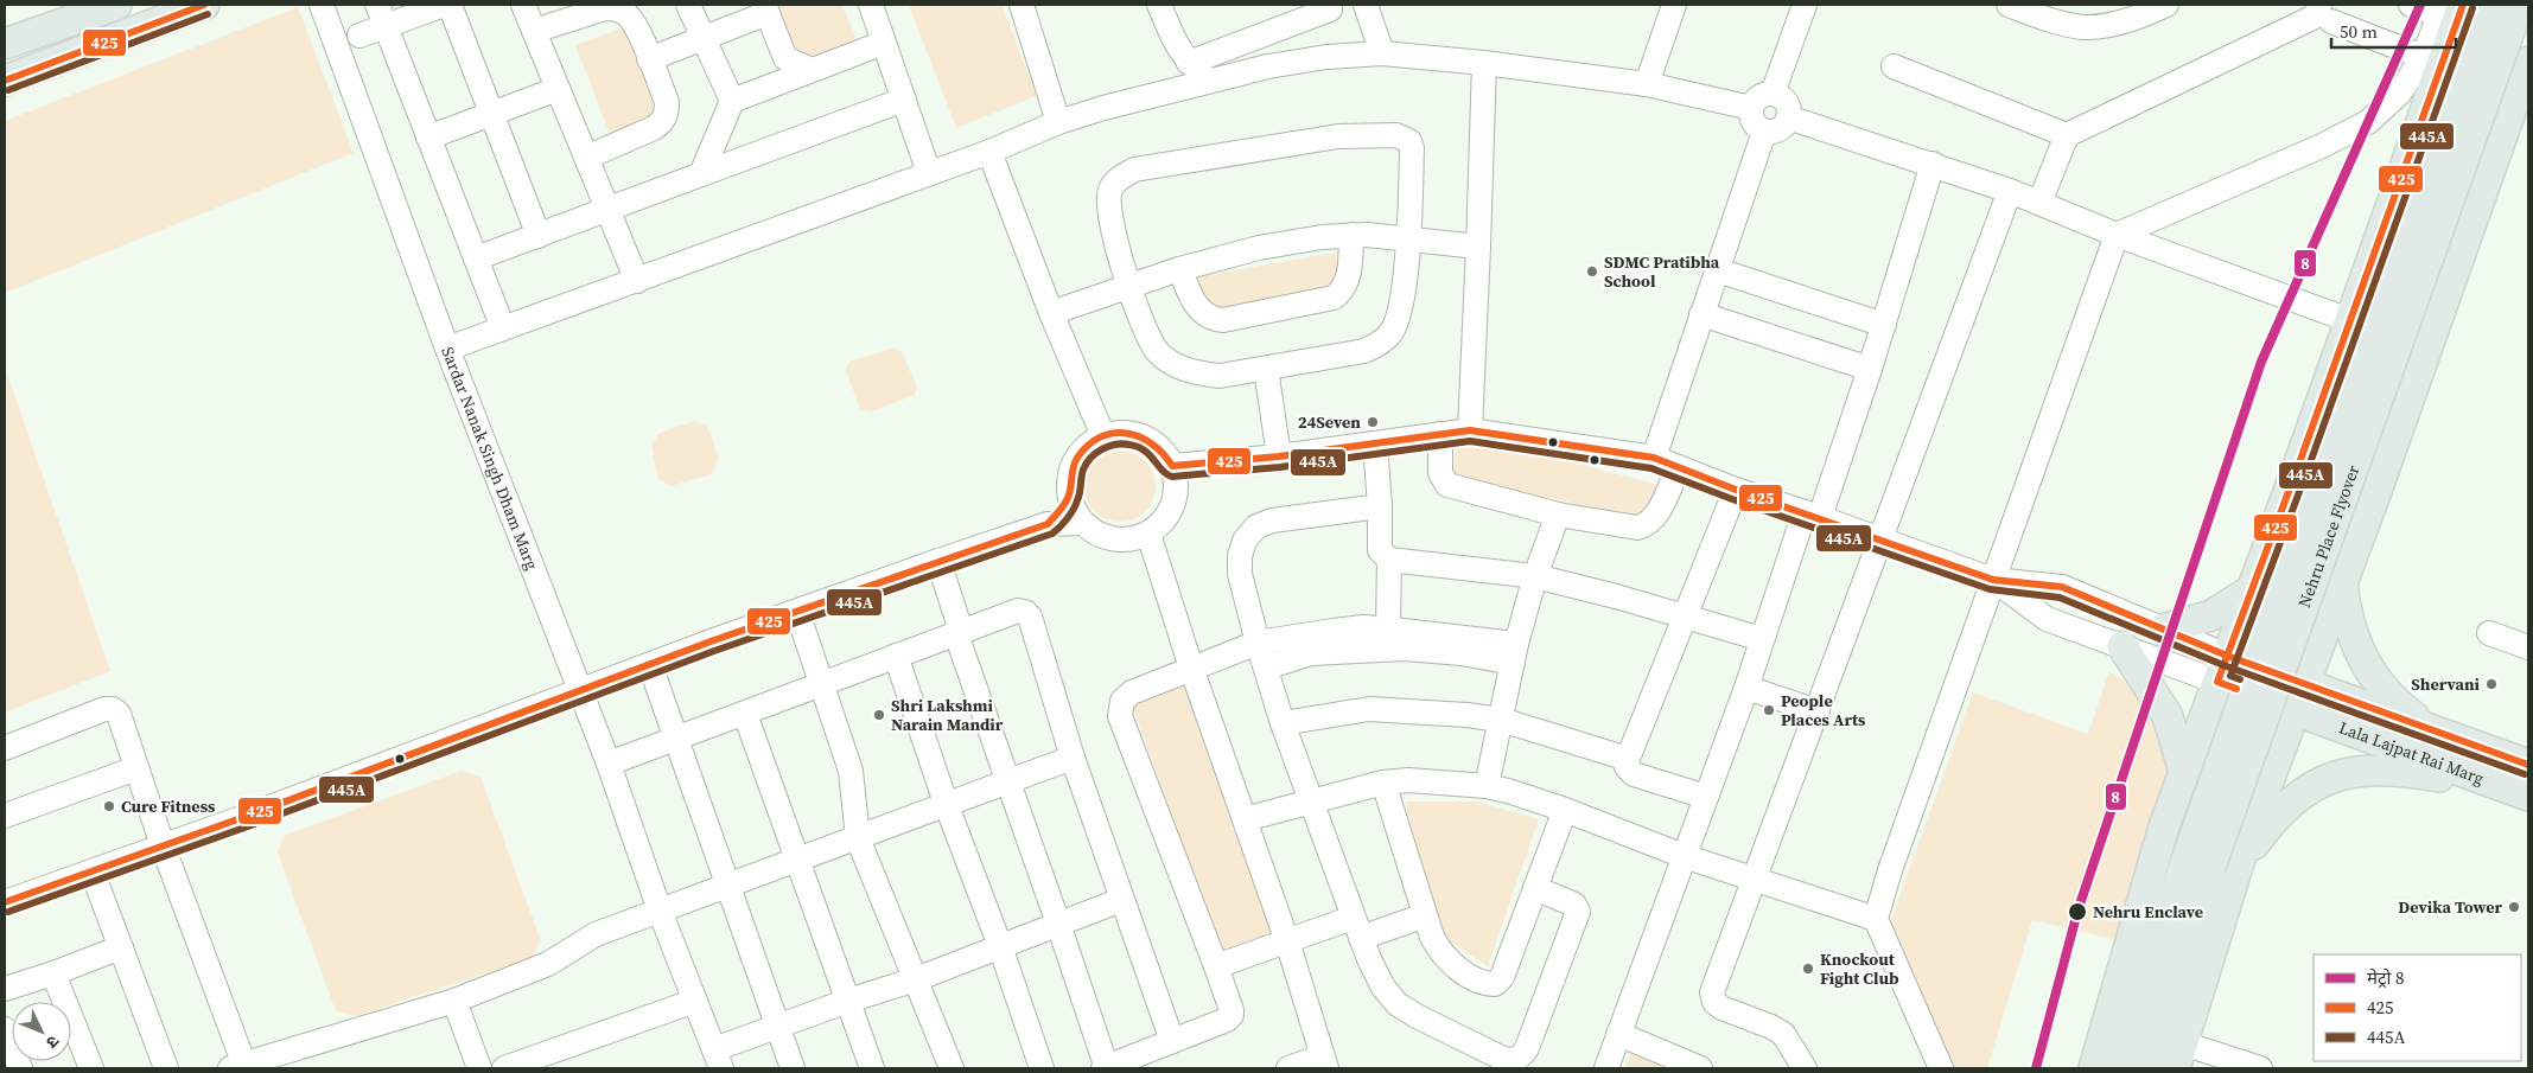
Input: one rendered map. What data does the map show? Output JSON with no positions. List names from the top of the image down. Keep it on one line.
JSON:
{"streets":{"main road":["Nehru Place Flyover","Lala Lajpat Rai Marg"],"street":["Sardar Nanak Singh Dham Marg"]},"places":["SDMC Pratibha School","24Seven","Shervani","People Places Arts","Shri Lakshmi Narain Mandir","Cure Fitness","Devika Tower","Nehru Enclave","Knockout Fight Club"],"lines":["metro line 8","transit line 425","transit line 445A"],"legend":["मेट्रो 8","425","445A"],"scale_bar":"50 m","north":"bottom right"}
